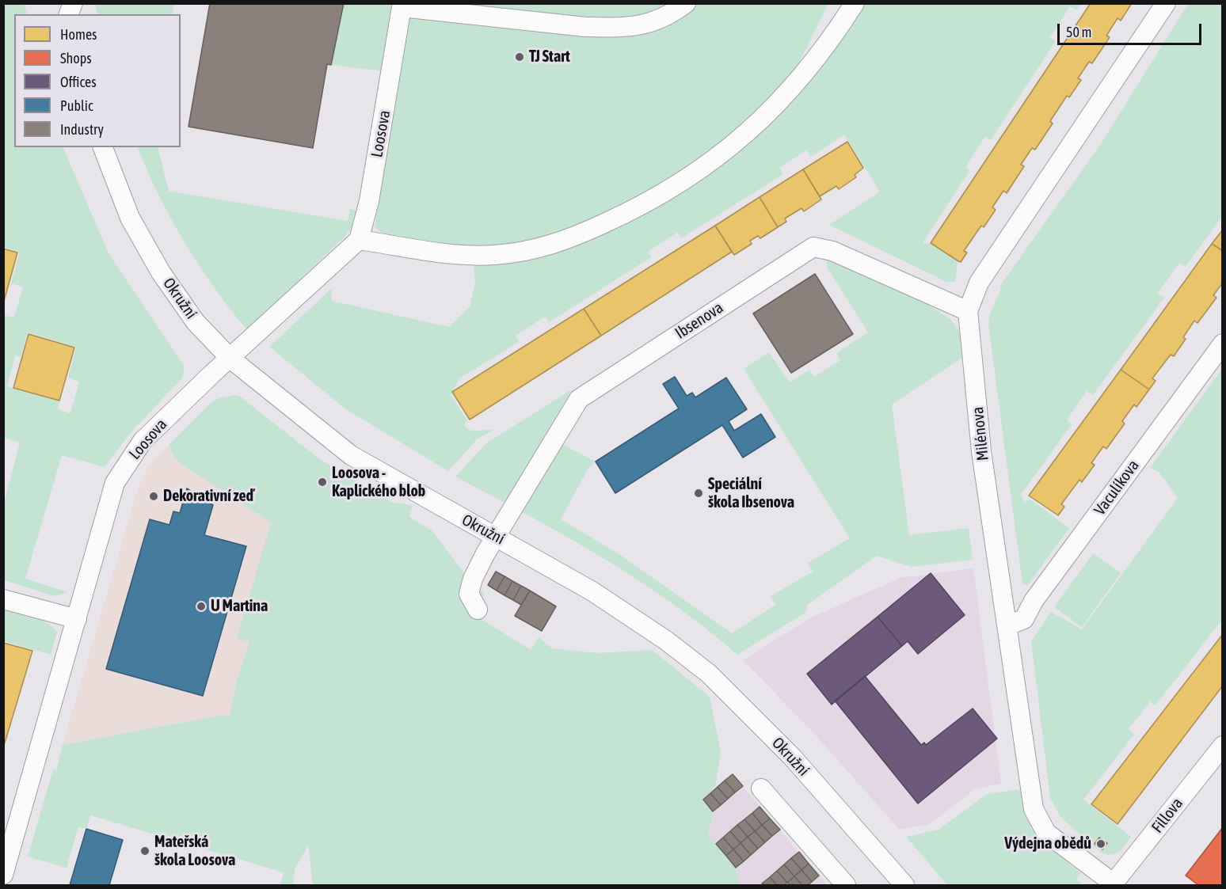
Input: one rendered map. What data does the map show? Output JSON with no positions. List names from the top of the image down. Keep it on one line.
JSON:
{"streets":{"street":["Loosova","Okružní","Ibsenova","Milénova","Vaculíkova","Fillova"]},"crossings":[["Loosova","Okružní"],["Okružní","Ibsenova"],["Ibsenova","Milénova"],["Milénova","Vaculíkova"],["Milénova","Fillova"]],"places":["TJ Start","Loosova - Kaplického blob","Speciální škola Ibsenova","Dekorativní zeď","U Martina","Výdejna obědů","Mateřská škola Loosova"],"legend":["Homes","Shops","Offices","Public","Industry"],"scale_bar":"50 m"}
